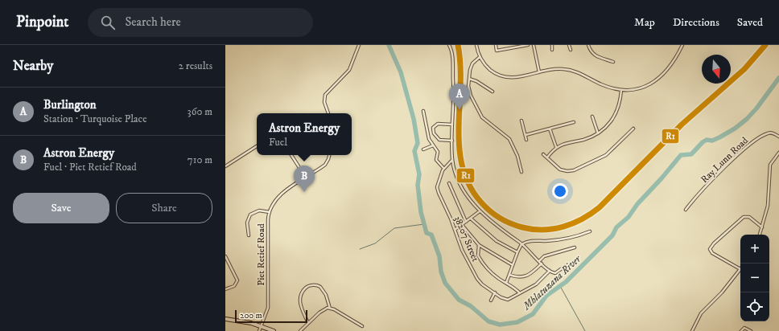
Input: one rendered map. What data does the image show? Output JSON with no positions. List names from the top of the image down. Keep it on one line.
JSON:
{"streets":{"street":["Ray Lunn Road","38207 Street","Piet Retief Road"]},"water":["Mhlatuzana River"],"lines":["transit line R1"],"scale_bar":"200 m","north":"bottom","page":{"header":"Pinpoint","search":"Search here","nav":["Map","Directions","Saved"],"heading":["Nearby","2 results"],"pins":["A","B"],"list":[{"mark":"A","name":"Burlington","note":"Station · Turquoise Place","value":"360 m"},{"mark":"B","name":"Astron Energy","note":"Fuel · Piet Retief Road","value":"710 m"}],"popup":["Astron Energy","Fuel"],"buttons":["Save","Share"],"map_buttons":["+","−"],"scale":"200 m"}}
